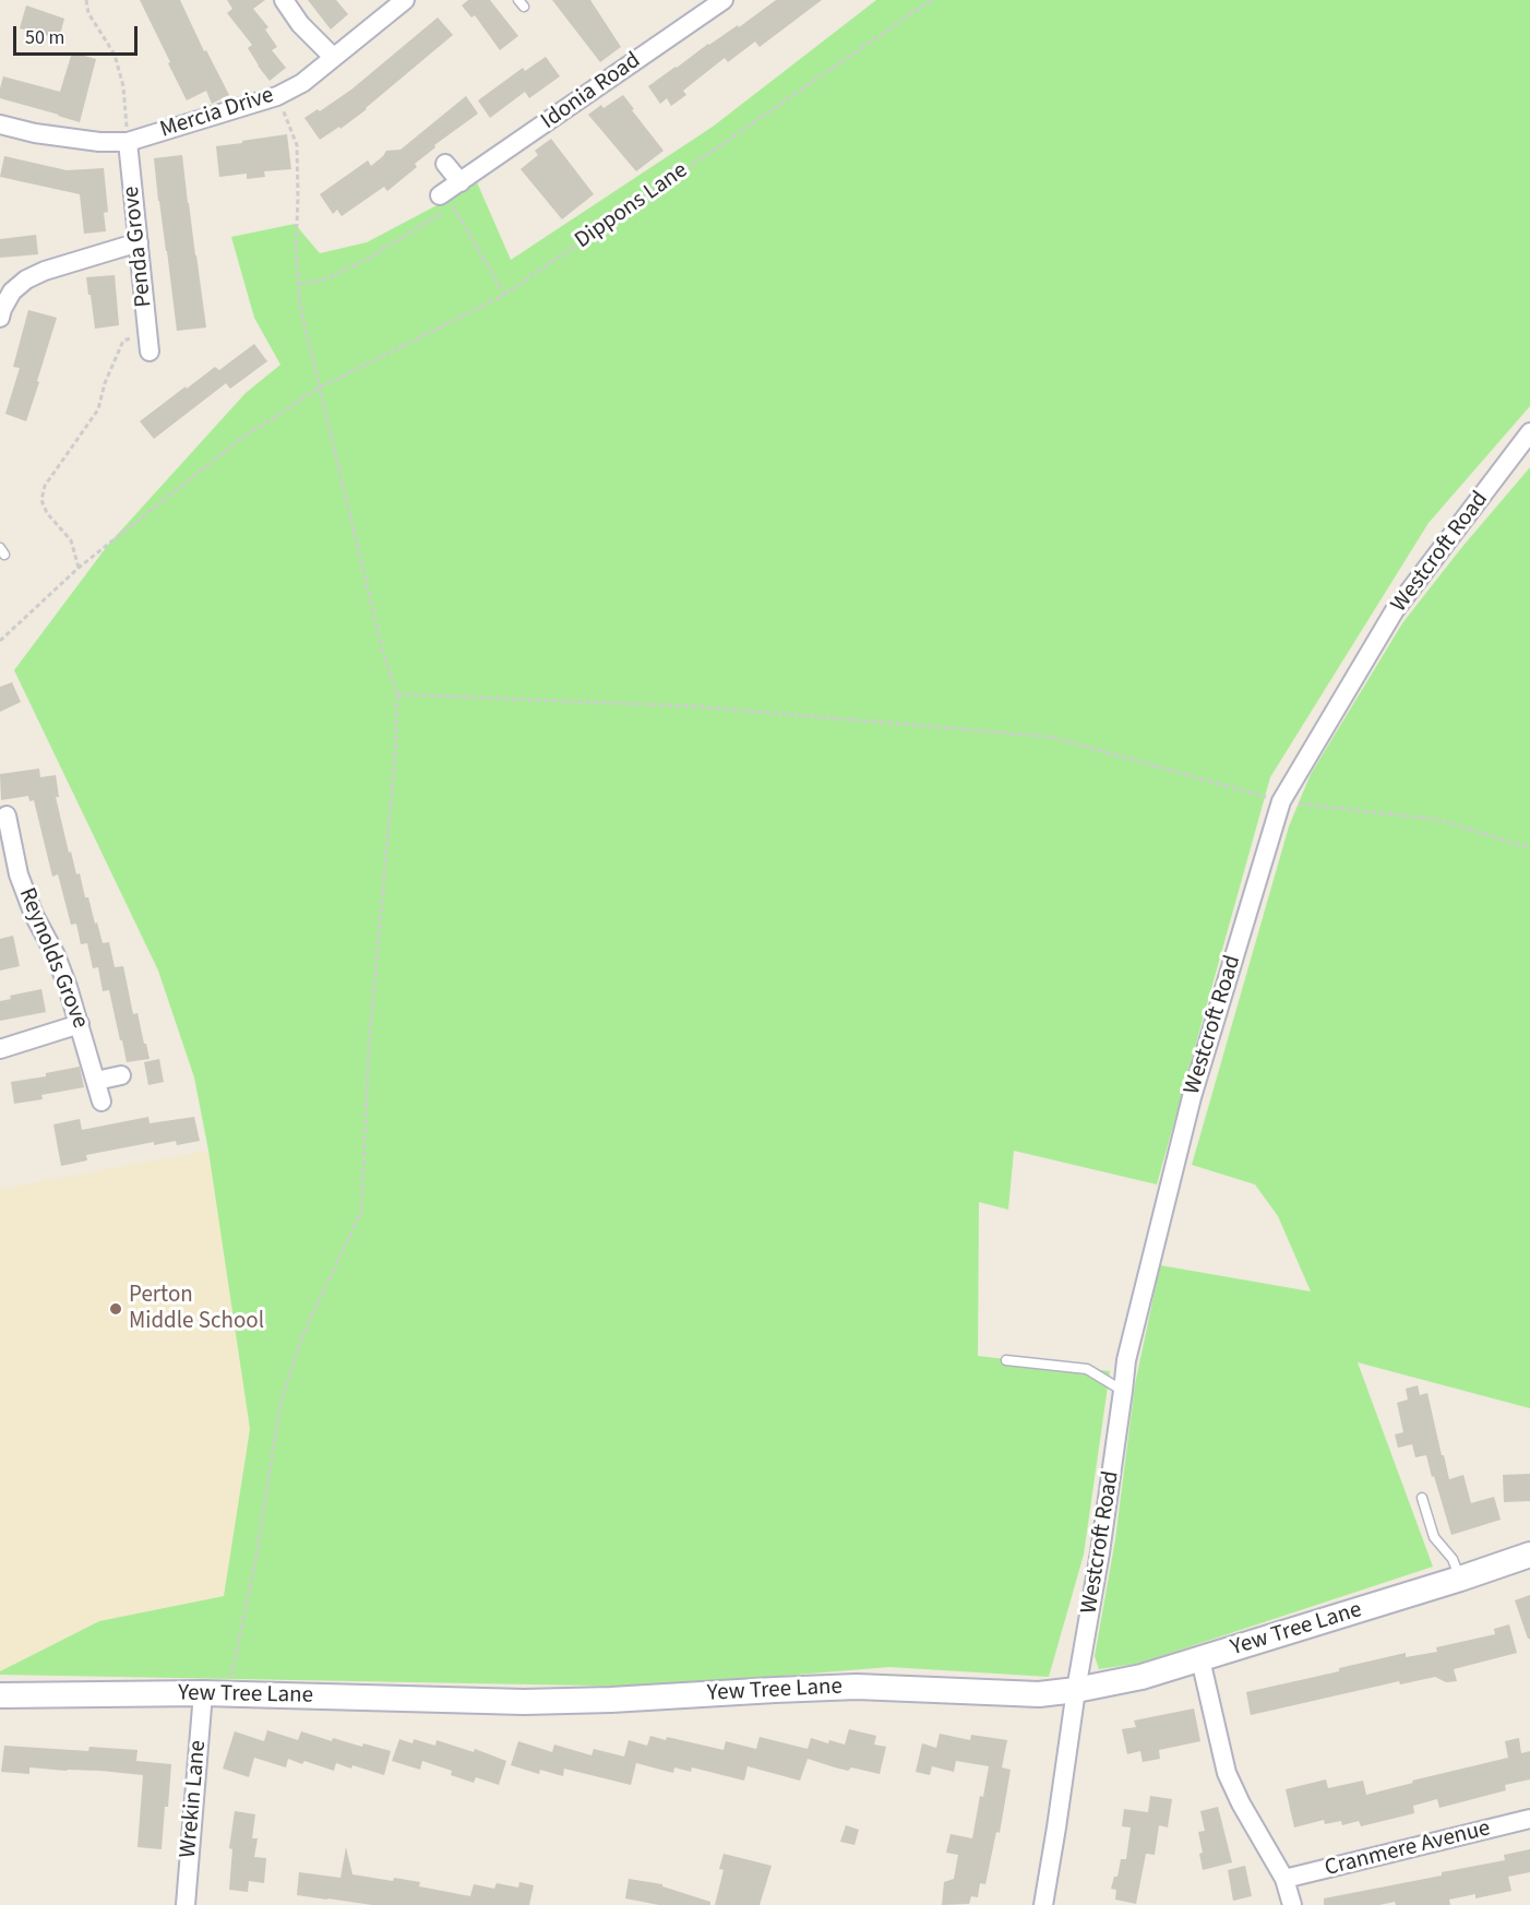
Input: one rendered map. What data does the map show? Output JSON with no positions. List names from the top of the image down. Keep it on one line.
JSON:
{"streets":{"street":["Idonia Road","Mercia Drive","Penda Grove","Westcroft Road","Reynolds Grove","Yew Tree Lane","Wrekin Lane","Cranmere Avenue"],"path":["Dippons Lane"]},"crossings":[["Mercia Drive","Penda Grove"],["Westcroft Road","Yew Tree Lane"],["Yew Tree Lane","Wrekin Lane"]],"places":["Perton Middle School"],"scale_bar":"50 m"}
